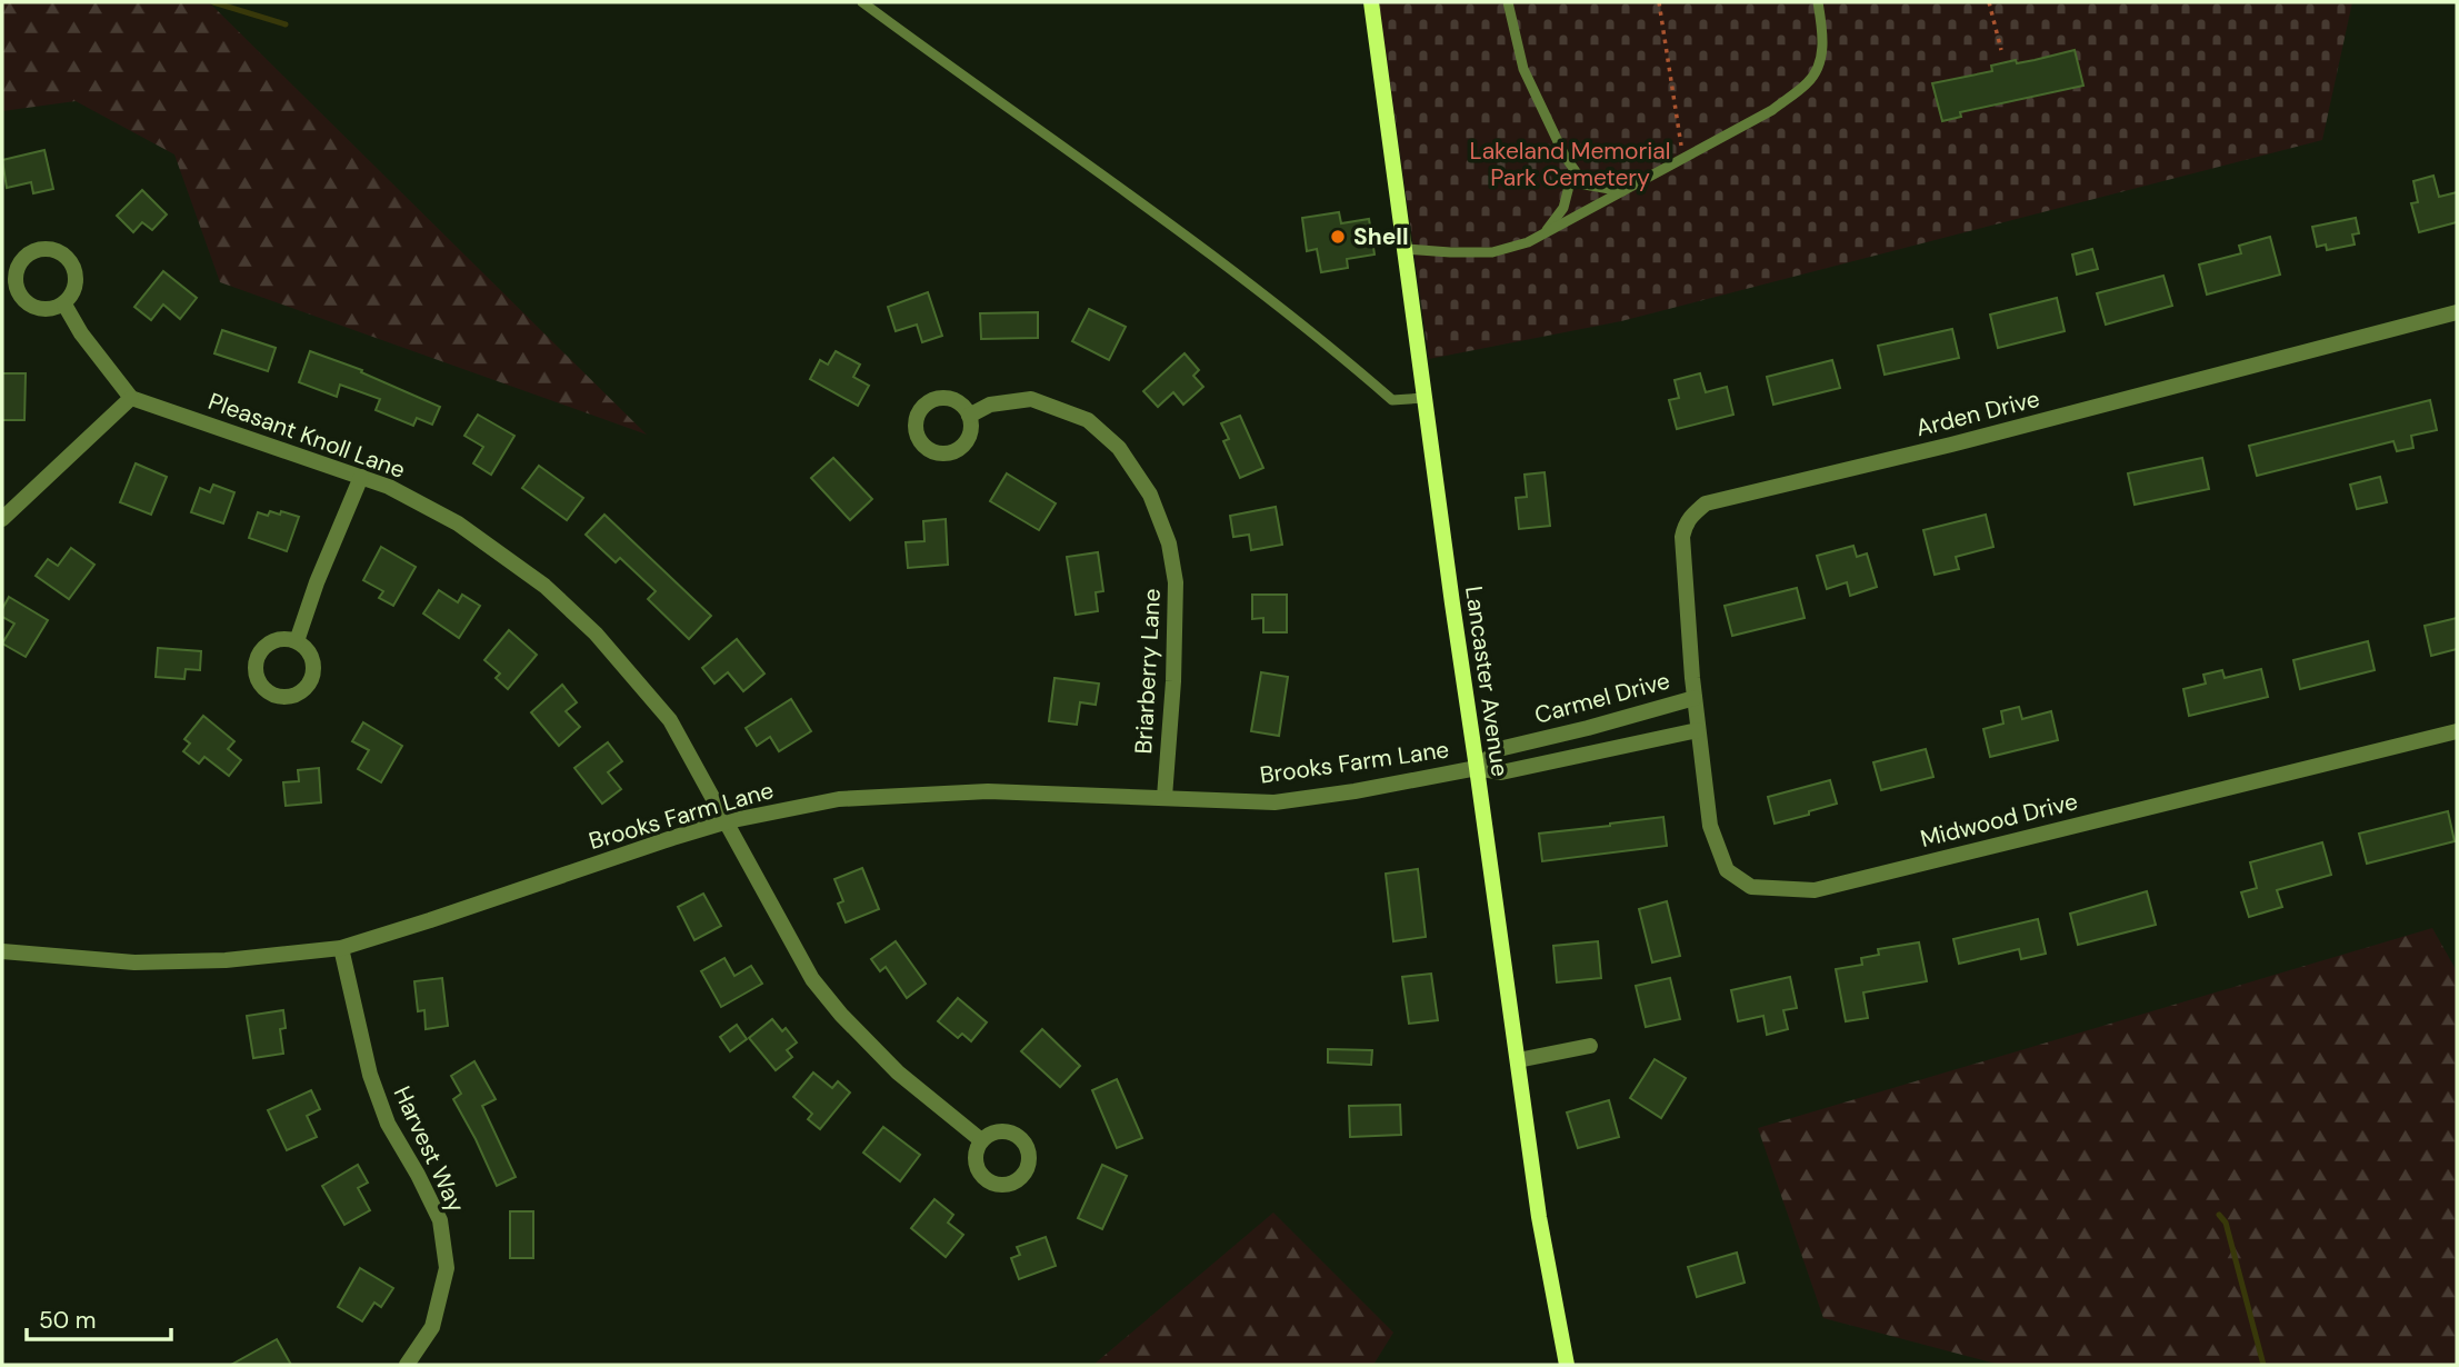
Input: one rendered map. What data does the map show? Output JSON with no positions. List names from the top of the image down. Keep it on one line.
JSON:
{"streets":{"main road":["Lancaster Avenue"],"street":["Arden Drive","Pleasant Knoll Lane","Briarberry Lane","Carmel Drive","Brooks Farm Lane","Midwood Drive","Harvest Way"]},"crossings":[["Arden Drive","Carmel Drive"],["Arden Drive","Midwood Drive"],["Pleasant Knoll Lane","Brooks Farm Lane"],["Briarberry Lane","Brooks Farm Lane"],["Lancaster Avenue","Carmel Drive"],["Lancaster Avenue","Brooks Farm Lane"],["Carmel Drive","Brooks Farm Lane"],["Carmel Drive","Midwood Drive"],["Brooks Farm Lane","Harvest Way"]],"parks":["Lakeland Memorial Park Cemetery"],"places":["Shell"],"scale_bar":"50 m"}
